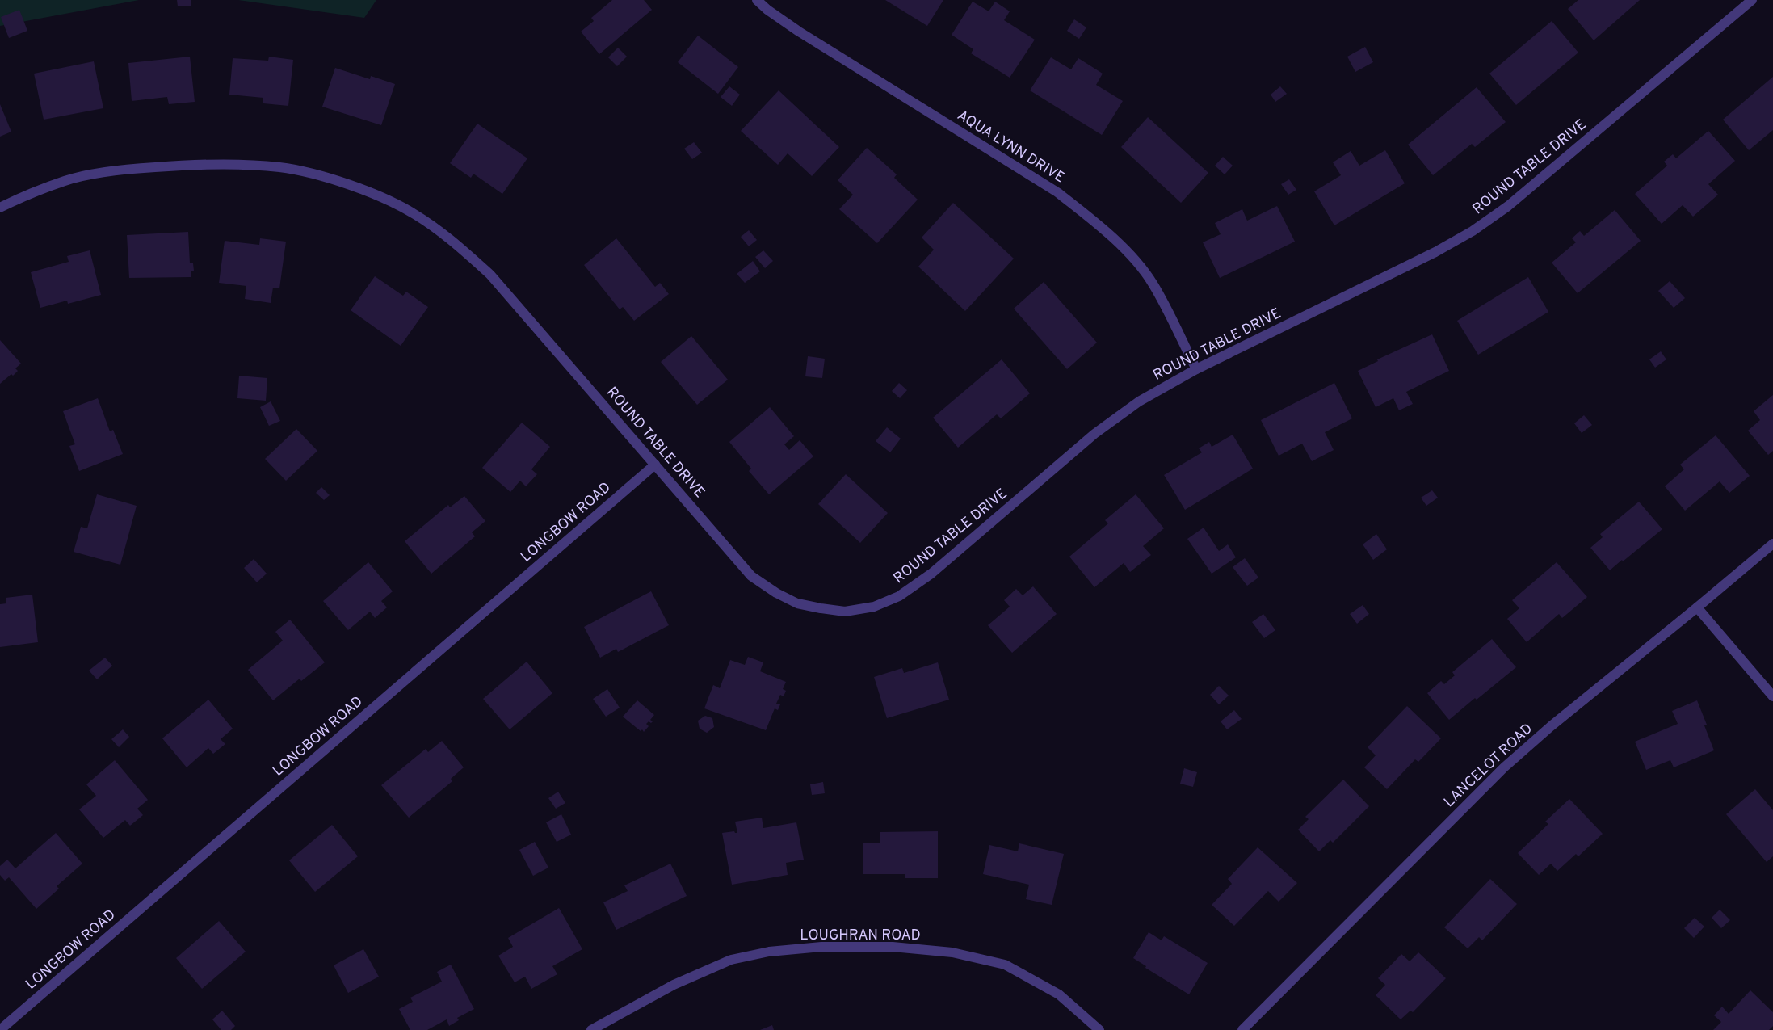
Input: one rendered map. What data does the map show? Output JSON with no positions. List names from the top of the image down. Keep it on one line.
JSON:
{"streets":{"street":["AQUA LYNN DRIVE","ROUND TABLE DRIVE","LONGBOW ROAD","LANCELOT ROAD","LOUGHRAN ROAD"]},"crossings":[["AQUA LYNN DRIVE","ROUND TABLE DRIVE"],["ROUND TABLE DRIVE","LONGBOW ROAD"]]}
